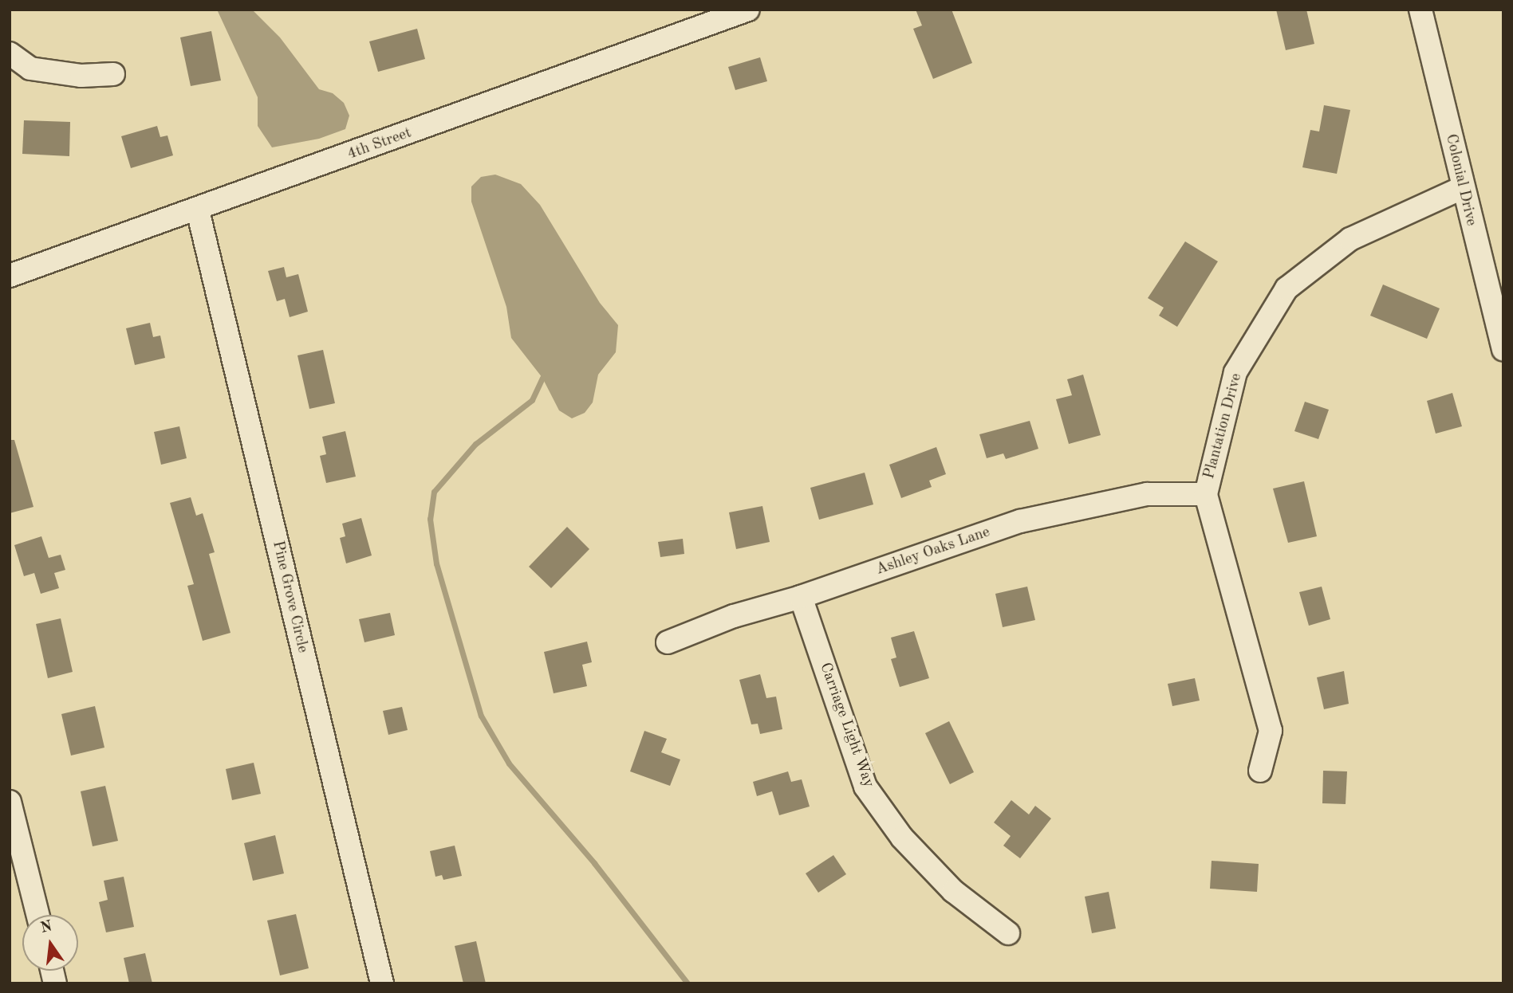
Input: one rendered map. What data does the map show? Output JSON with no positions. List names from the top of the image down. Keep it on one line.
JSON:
{"streets":{"street":["4th Street","Colonial Drive","Plantation Drive","Ashley Oaks Lane","Pine Grove Circle","Carriage Light Way"]},"crossings":[["4th Street","Pine Grove Circle"],["Colonial Drive","Plantation Drive"],["Plantation Drive","Ashley Oaks Lane"],["Ashley Oaks Lane","Carriage Light Way"]],"north":"top"}
